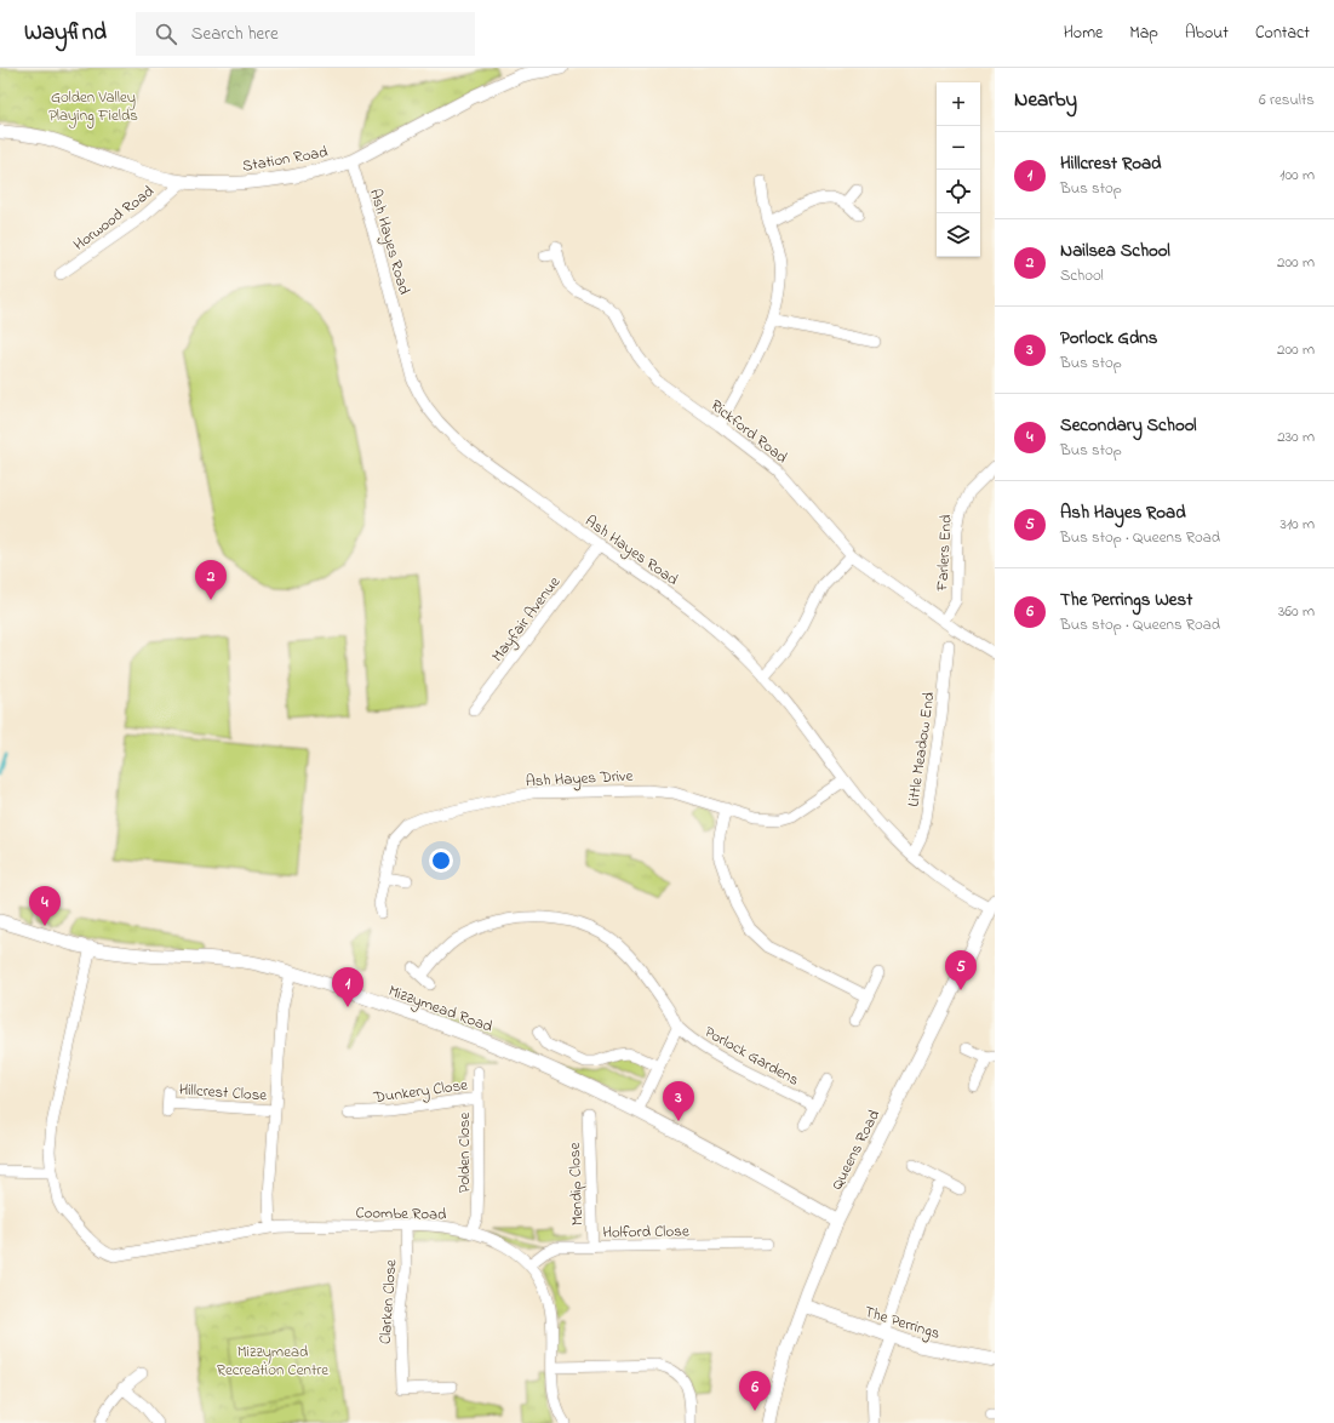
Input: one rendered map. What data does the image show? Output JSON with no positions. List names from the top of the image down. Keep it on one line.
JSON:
{"streets":{"street":["Station Road","Horwood Road","Ash Hayes Road","Rickford Road","Farlers End","Mayfair Avenue","Little Meadow End","Ash Hayes Drive","Mizzymead Road","Porlock Gardens","Dunkery Close","Hillcrest Close","Queens Road","Polden Close","Mendip Close","Coombe Road","Holford Close","Clarken Close","The Perrings"]},"crossings":[["Station Road","Horwood Road"],["Station Road","Ash Hayes Road"],["Ash Hayes Road","Mayfair Avenue"],["Ash Hayes Road","Little Meadow End"],["Ash Hayes Road","Ash Hayes Drive"],["Ash Hayes Road","Queens Road"],["Rickford Road","Farlers End"],["Mizzymead Road","Queens Road"],["Dunkery Close","Polden Close"],["Queens Road","The Perrings"],["Polden Close","Coombe Road"],["Mendip Close","Holford Close"],["Coombe Road","Holford Close"],["Coombe Road","Clarken Close"]],"parks":["Golden Valley Playing Fields","Mizzymead Recreation Centre"],"page":{"header":"Wayfind","search":"Search here","nav":["Home","Map","About","Contact"],"heading":["Nearby","6 results"],"map_buttons":["+","−"],"list":[{"mark":"1","name":"Hillcrest Road","note":"Bus stop","value":"100 m"},{"mark":"2","name":"Nailsea School","note":"School","value":"200 m"},{"mark":"3","name":"Porlock Gdns","note":"Bus stop","value":"200 m"},{"mark":"4","name":"Secondary School","note":"Bus stop","value":"230 m"},{"mark":"5","name":"Ash Hayes Road","note":"Bus stop · Queens Road","value":"310 m"},{"mark":"6","name":"The Perrings West","note":"Bus stop · Queens Road","value":"360 m"}],"pins":["2","4","5","1","3","6"]}}
